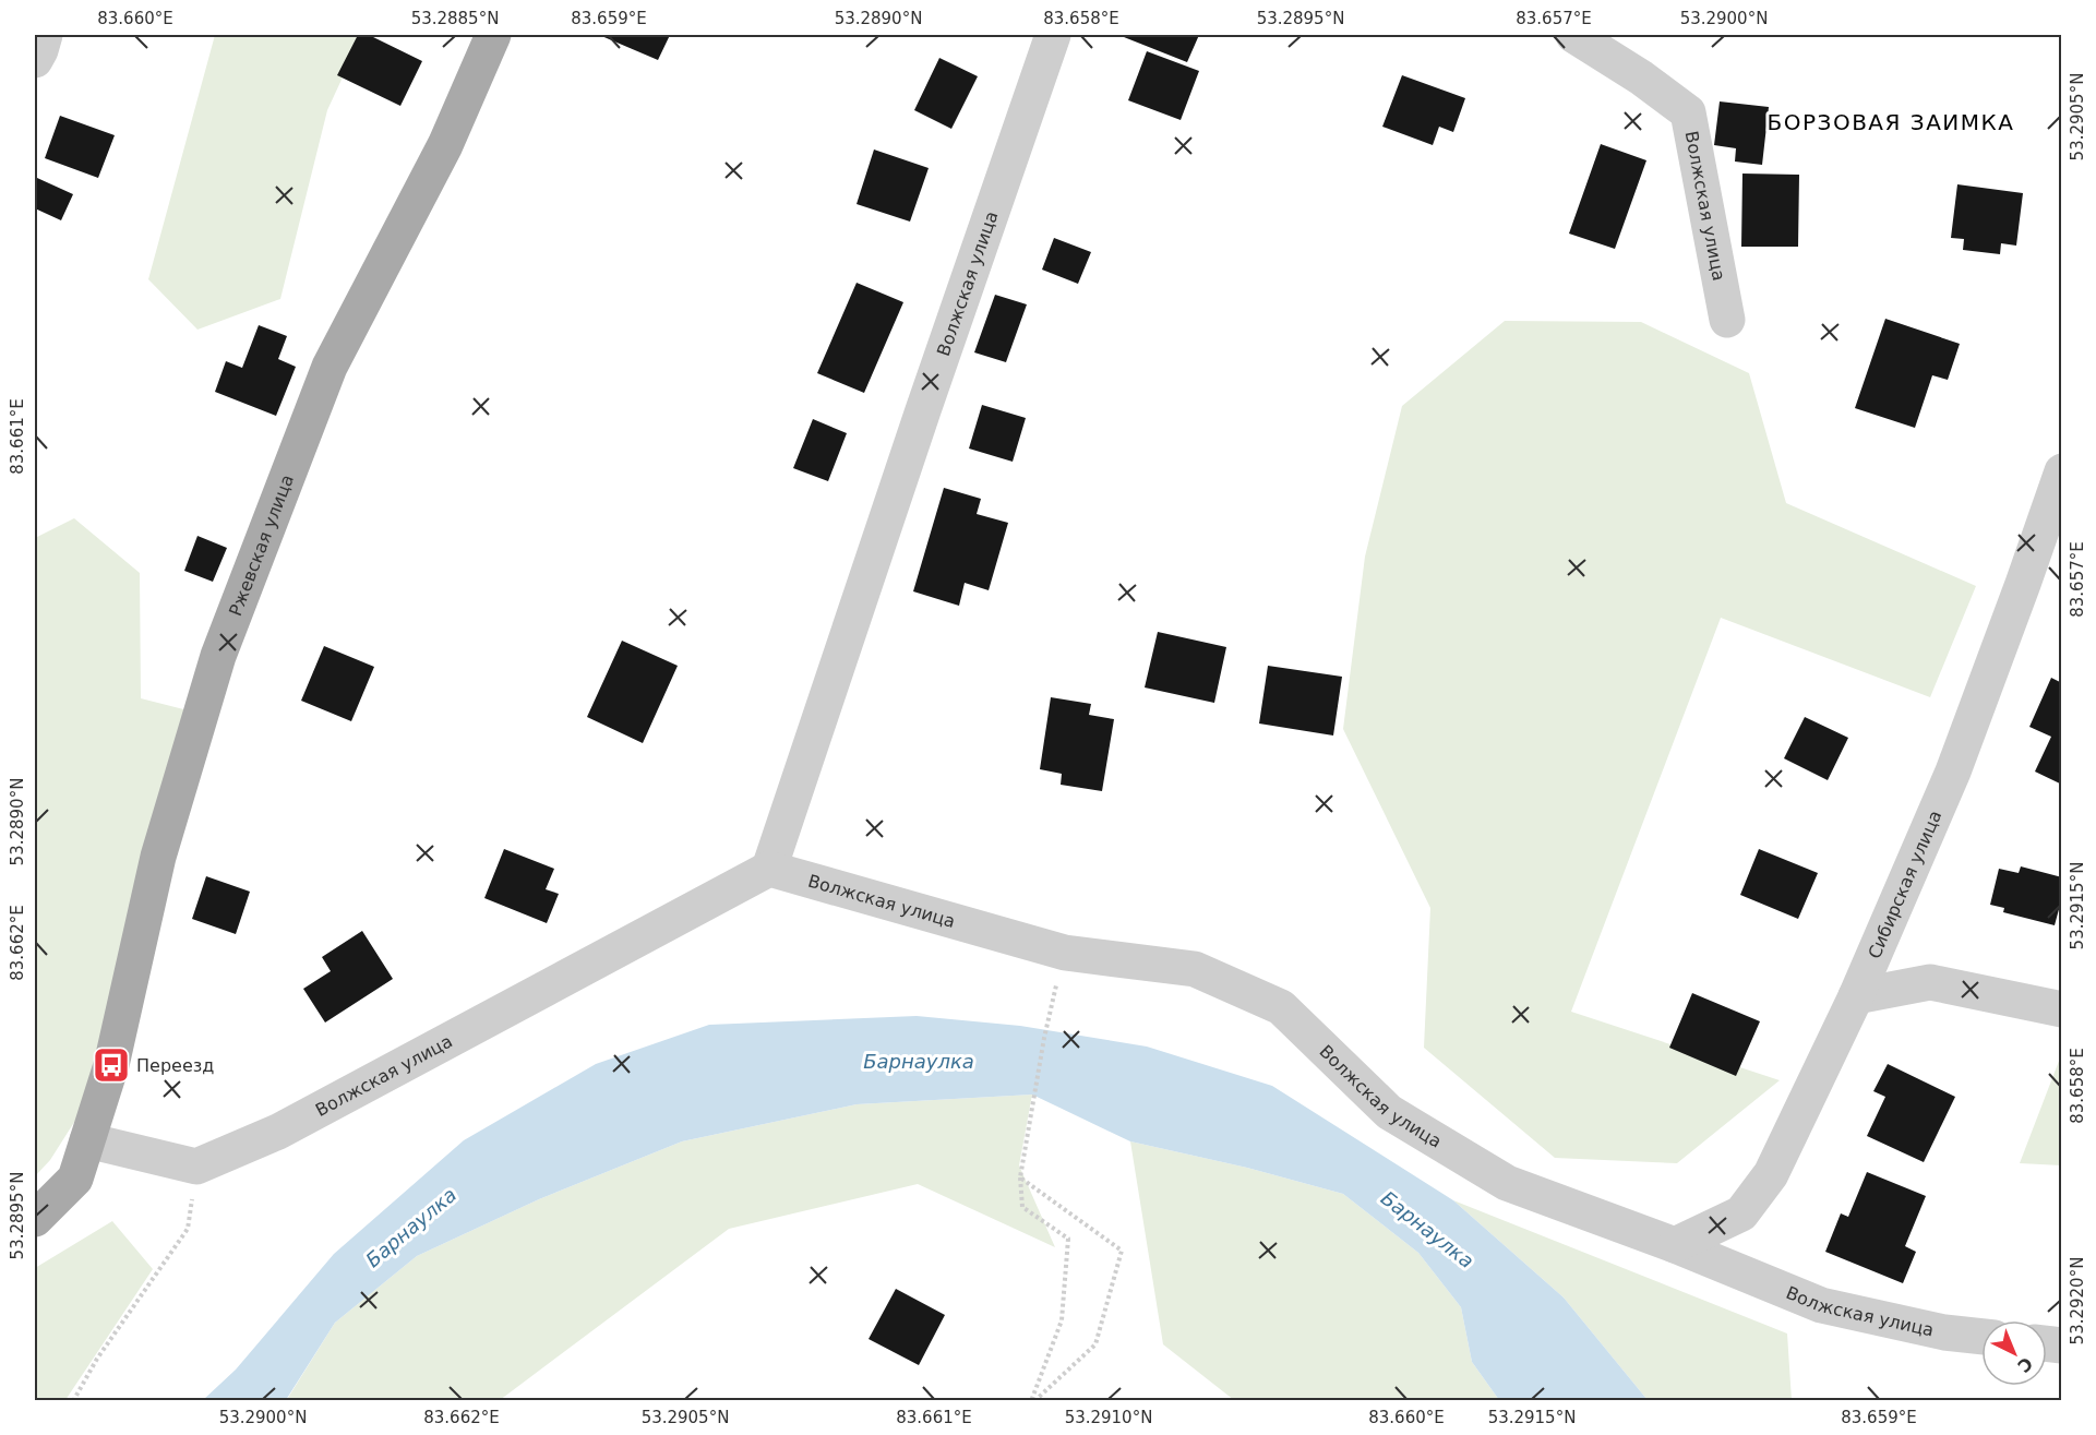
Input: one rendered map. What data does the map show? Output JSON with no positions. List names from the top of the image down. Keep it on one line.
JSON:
{"streets":{"main road":["Ржевская улица"],"street":["Волжская улица","Сибирская улица"]},"crossings":[["Волжская улица","Сибирская улица"]],"districts":["БОРЗОВАЯ ЗАИМКА"],"water":["Барнаулка"],"places":{"bus stop":["Переезд"]},"north":"bottom right","coordinates":["83.660°E","53.2885°N","83.659°E","53.2890°N","83.658°E","53.2895°N","83.657°E","53.2900°N","53.2905°N","83.661°E","53.2915°N","83.662°E","53.2920°N","53.2910°N"]}
